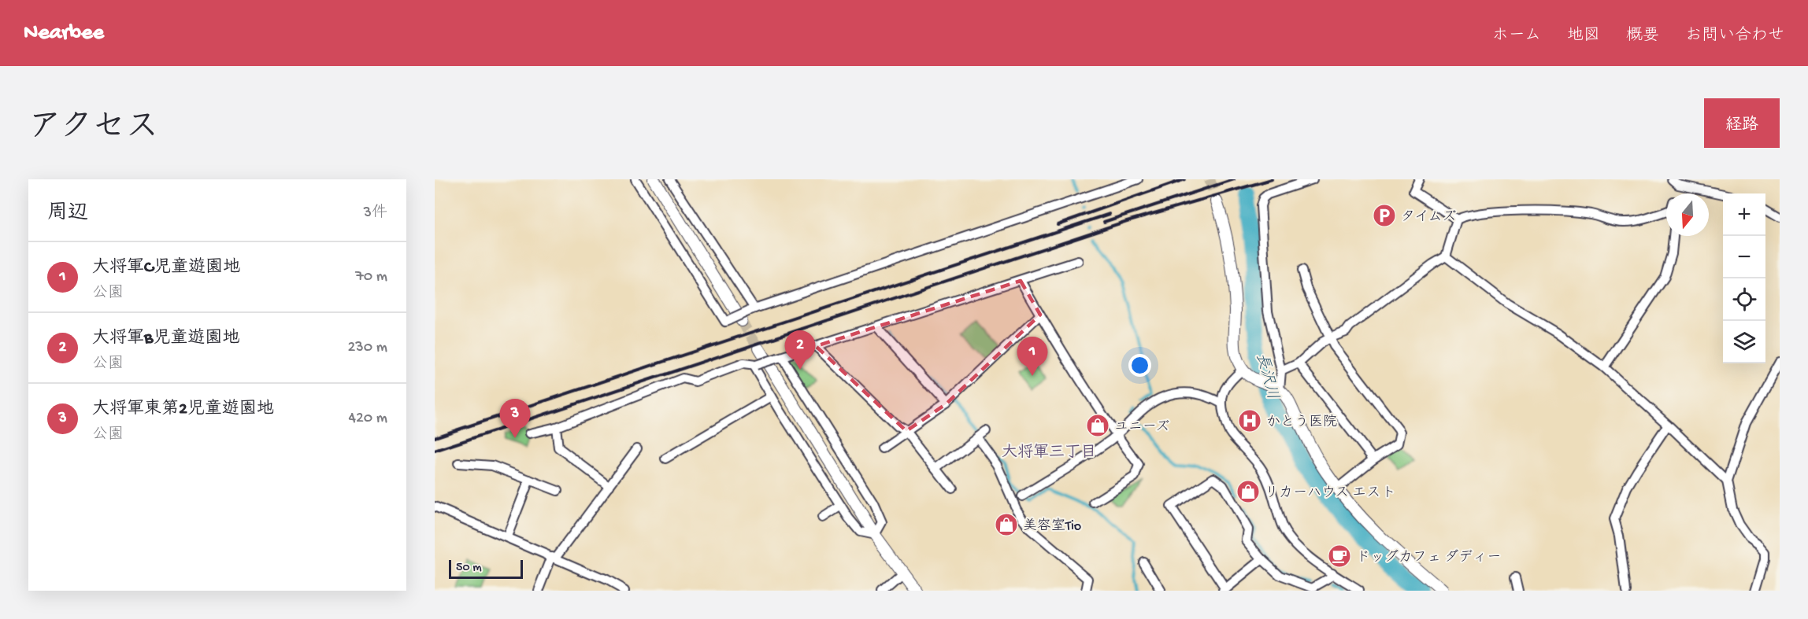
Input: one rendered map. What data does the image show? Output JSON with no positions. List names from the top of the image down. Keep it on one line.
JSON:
{"districts":["大将軍三丁目"],"water":["長沢川"],"places":{"parking":["タイムズ"],"hospital":["かとう医院"],"shop":["ユニーズ","リカーハウス エスト","美容室Tio"],"cafe":["ドッグカフェ ダディー"]},"scale_bar":"50 m","north":"bottom","page":{"header":"Nearbee","nav":["ホーム","地図","概要","お問い合わせ"],"title":"アクセス","buttons":"経路","heading":["周辺","3件"],"map_buttons":["+","−"],"list":[{"mark":"1","name":"大将軍C児童遊園地","note":"公園","value":"70 m"},{"mark":"2","name":"大将軍B児童遊園地","note":"公園","value":"230 m"},{"mark":"3","name":"大将軍東第2児童遊園地","note":"公園","value":"420 m"}],"pins":["2","1","3"],"scale":"50 m"}}
